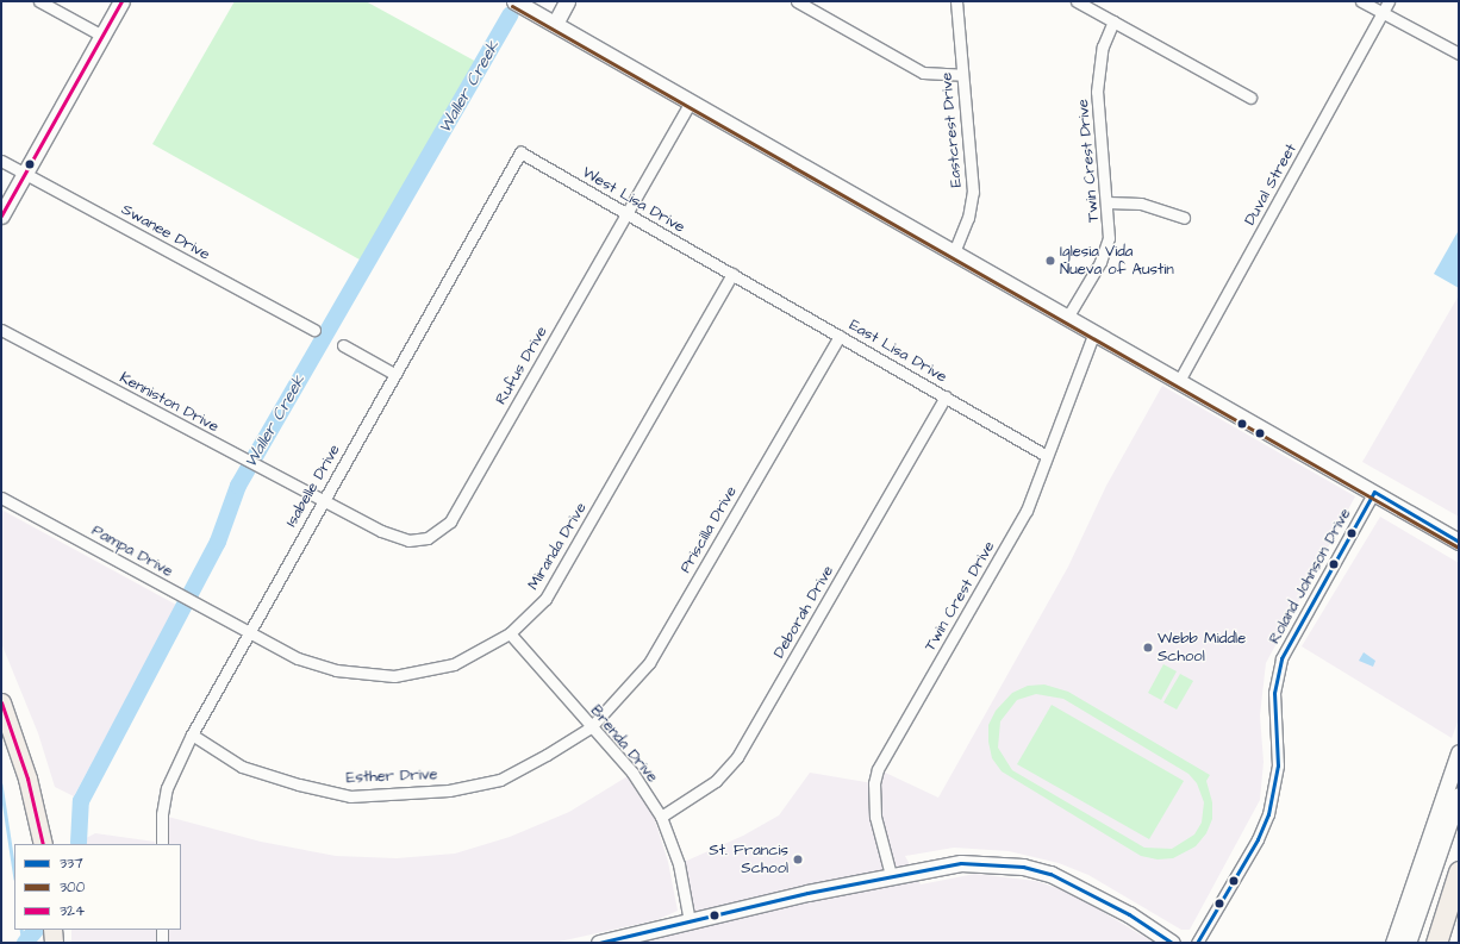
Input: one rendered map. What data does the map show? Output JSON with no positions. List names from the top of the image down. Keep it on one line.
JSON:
{"streets":{"street":["Eastcrest Drive","Twin Crest Drive","Duval Street","West Lisa Drive","Swanee Drive","East Lisa Drive","Rufus Drive","Kenniston Drive","Isabelle Drive","Priscilla Drive","Miranda Drive","Pampa Drive","Roland Johnson Drive","Deborah Drive","Brenda Drive","Esther Drive"]},"crossings":[["Twin Crest Drive","East Lisa Drive"],["West Lisa Drive","East Lisa Drive"],["West Lisa Drive","Rufus Drive"],["West Lisa Drive","Isabelle Drive"],["West Lisa Drive","Miranda Drive"],["East Lisa Drive","Priscilla Drive"],["East Lisa Drive","Miranda Drive"],["East Lisa Drive","Deborah Drive"],["Rufus Drive","Kenniston Drive"],["Rufus Drive","Isabelle Drive"],["Kenniston Drive","Isabelle Drive"],["Isabelle Drive","Miranda Drive"],["Isabelle Drive","Pampa Drive"],["Isabelle Drive","Esther Drive"],["Priscilla Drive","Brenda Drive"],["Priscilla Drive","Esther Drive"],["Miranda Drive","Pampa Drive"],["Miranda Drive","Brenda Drive"],["Deborah Drive","Brenda Drive"],["Brenda Drive","Esther Drive"]],"water":["Waller Creek"],"places":["Iglesia Vida Nueva of Austin","Webb Middle School","St. Francis School"],"lines":["transit line 324","transit line 300","transit line 337"],"legend":["337","300","324"]}
